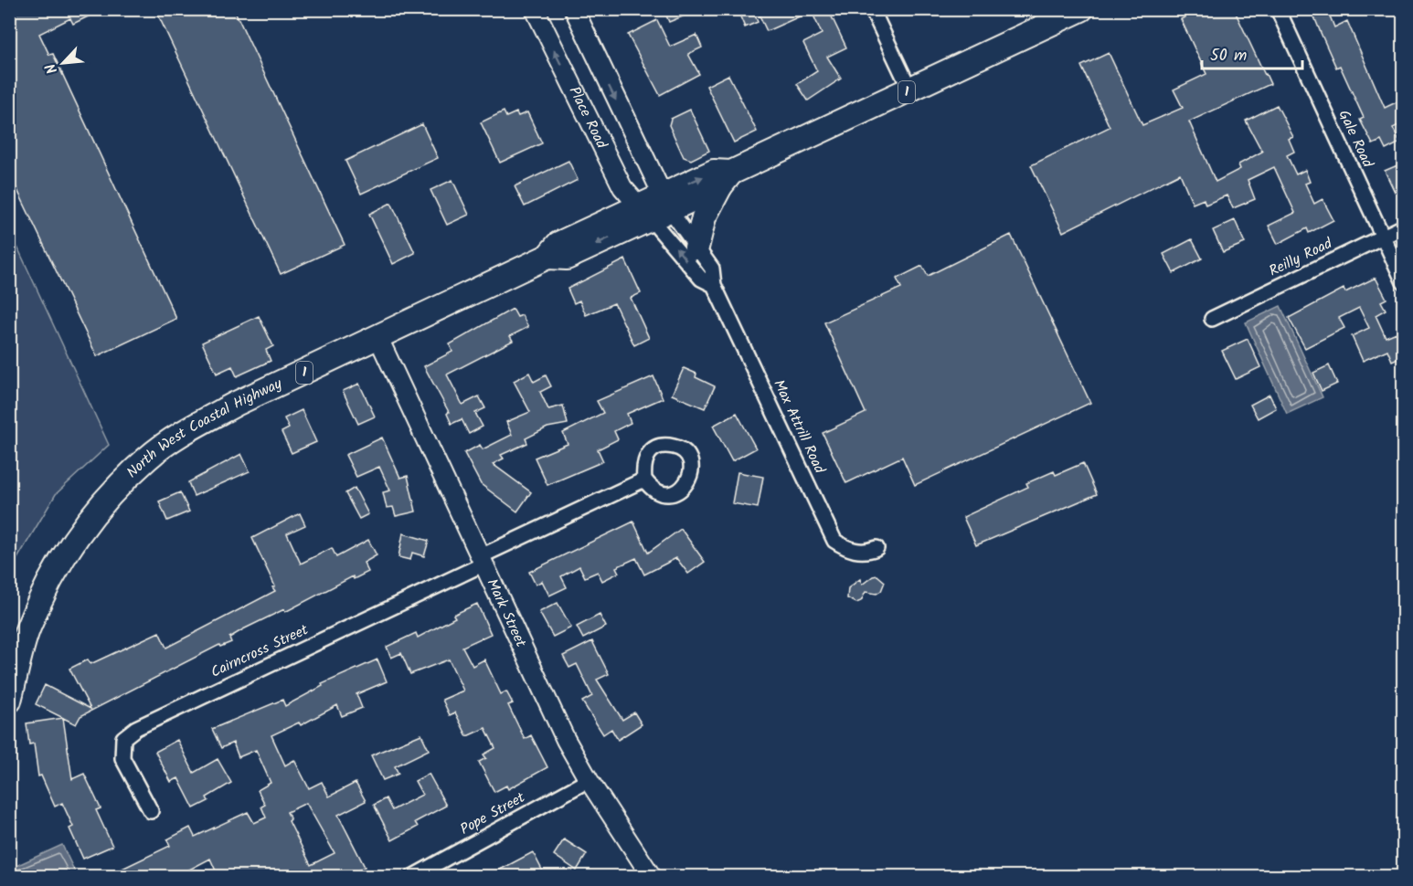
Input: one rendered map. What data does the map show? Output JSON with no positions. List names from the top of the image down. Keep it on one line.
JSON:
{"streets":{"highway":["1","North West Coastal Highway"],"street":["Place Road","Gale Road","Reilly Road","Max Attrill Road","Mark Street","Cairncross Street","Pope Street"]},"crossings":[["Place Road","Max Attrill Road"],["Place Road","North West Coastal Highway"],["Gale Road","Reilly Road"],["Max Attrill Road","North West Coastal Highway"],["North West Coastal Highway","Mark Street"],["Mark Street","Cairncross Street"],["Mark Street","Pope Street"]],"scale_bar":"50 m","north":"bottom left"}
